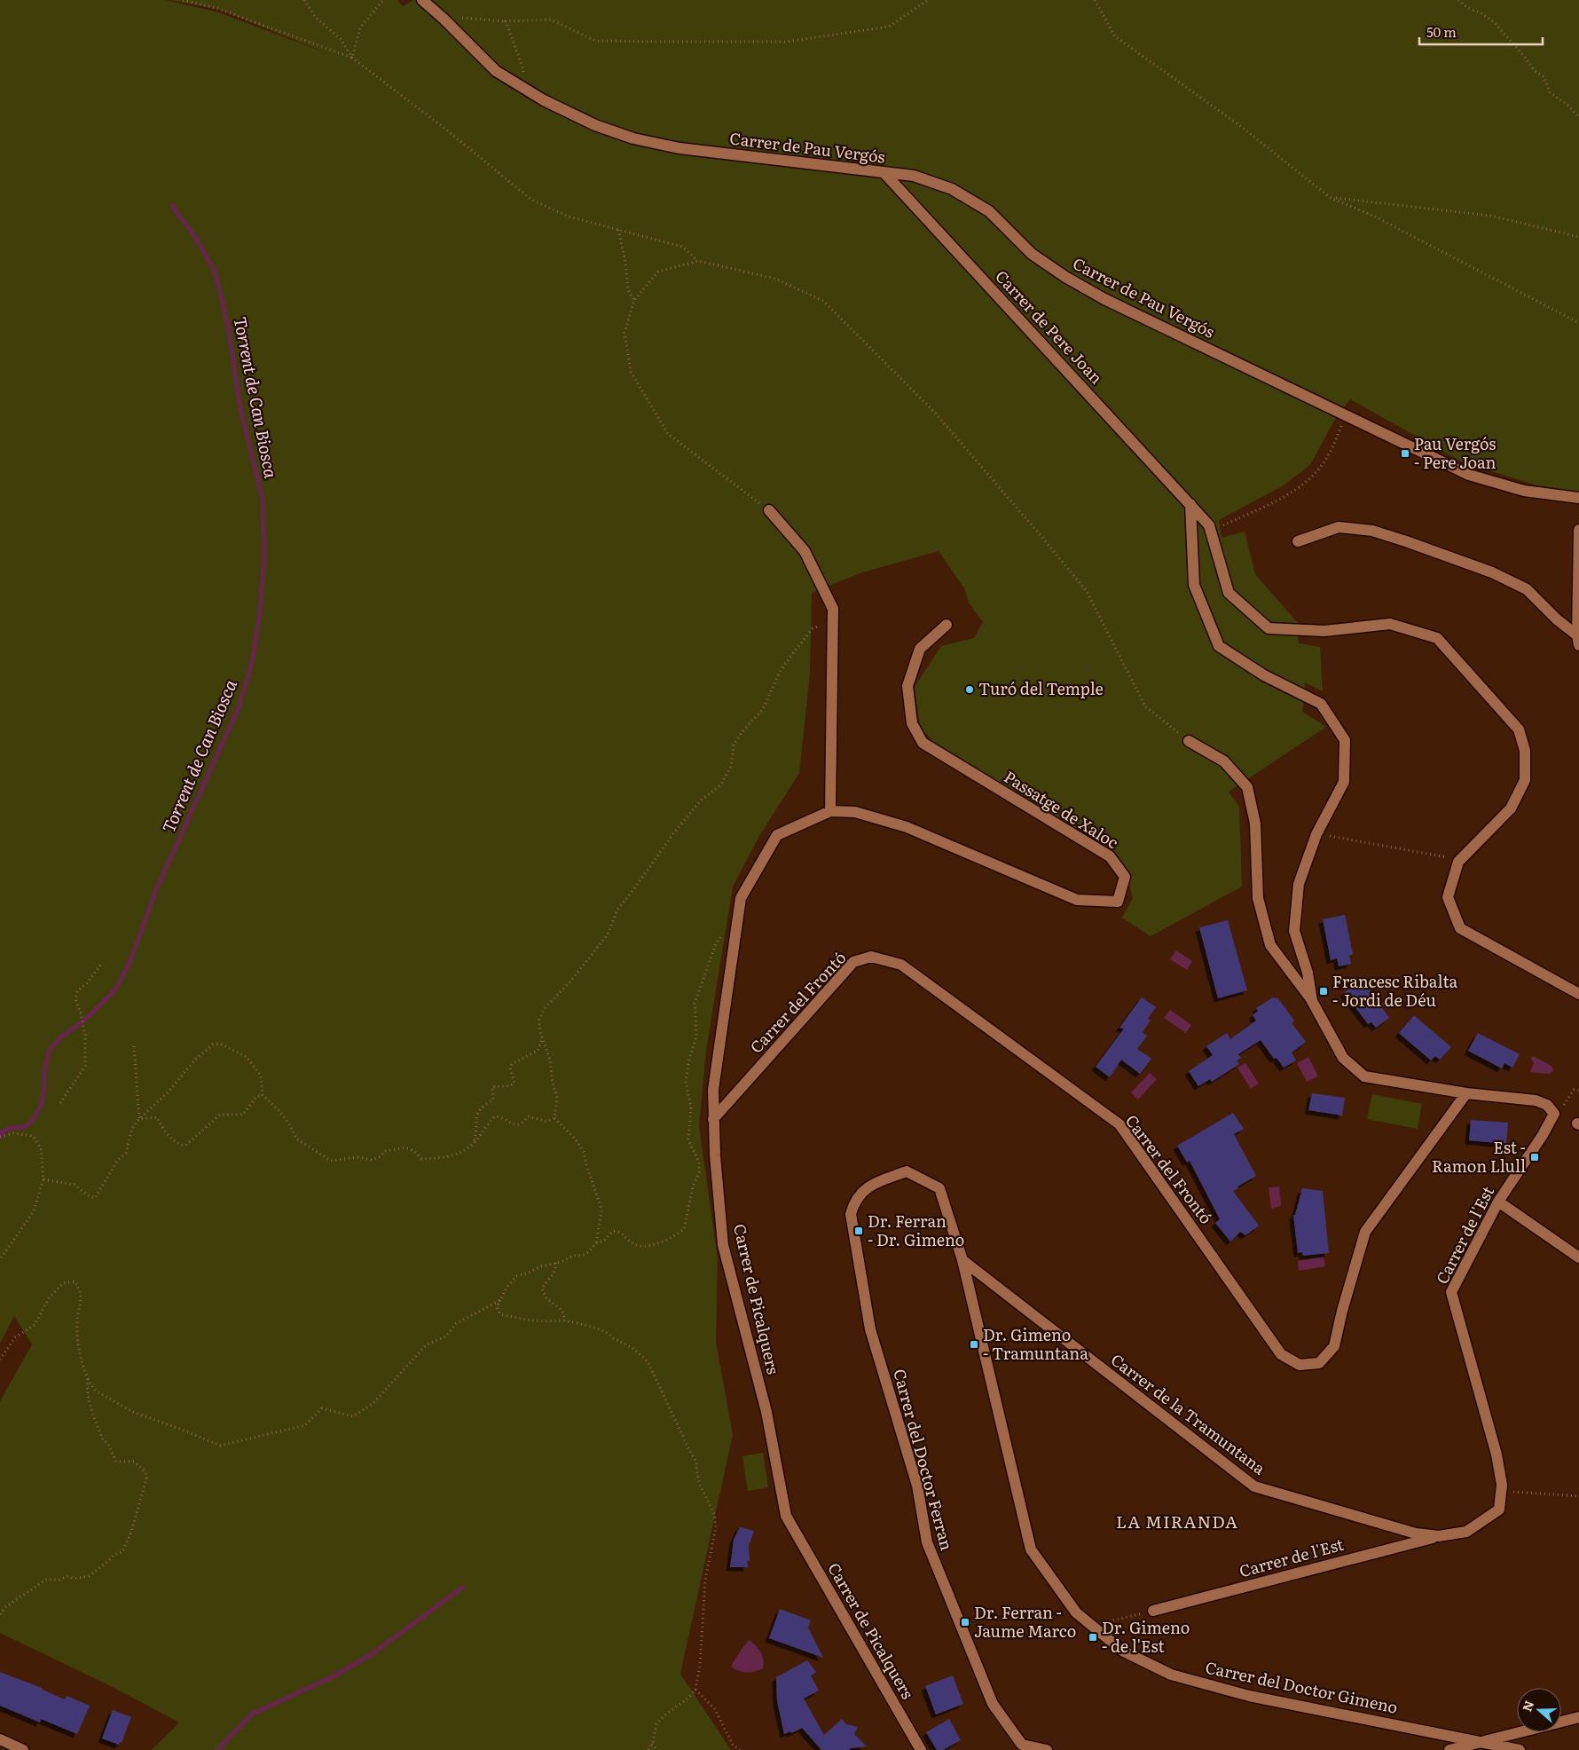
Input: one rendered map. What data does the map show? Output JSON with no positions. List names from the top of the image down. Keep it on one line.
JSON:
{"streets":{"street":["Carrer de Pau Vergós","Carrer de Pere Joan","Passatge de Xaloc","Carrer del Frontó","Carrer de l'Est","Carrer de Picalquers","Carrer de la Tramuntana","Carrer del Doctor Ferran","Carrer del Doctor Gimeno"]},"crossings":[["Carrer de Pau Vergós","Carrer de Pere Joan"],["Passatge de Xaloc","Carrer de Picalquers"],["Carrer del Frontó","Carrer de Picalquers"],["Carrer de l'Est","Carrer de la Tramuntana"],["Carrer de la Tramuntana","Carrer del Doctor Gimeno"],["Carrer del Doctor Ferran","Carrer del Doctor Gimeno"]],"districts":["LA MIRANDA"],"water":["Torrent de Can Biosca"],"places":{"transit":["Pau Vergós - Pere Joan","Francesc Ribalta - Jordi de Déu","Est - Ramon Llull","Dr. Ferran - Dr. Gimeno","Dr. Gimeno - Tramuntana","Dr. Ferran - Jaume Marco","Dr. Gimeno - de l'Est"],"other":["Turó del Temple"]},"scale_bar":"50 m","north":"left"}
